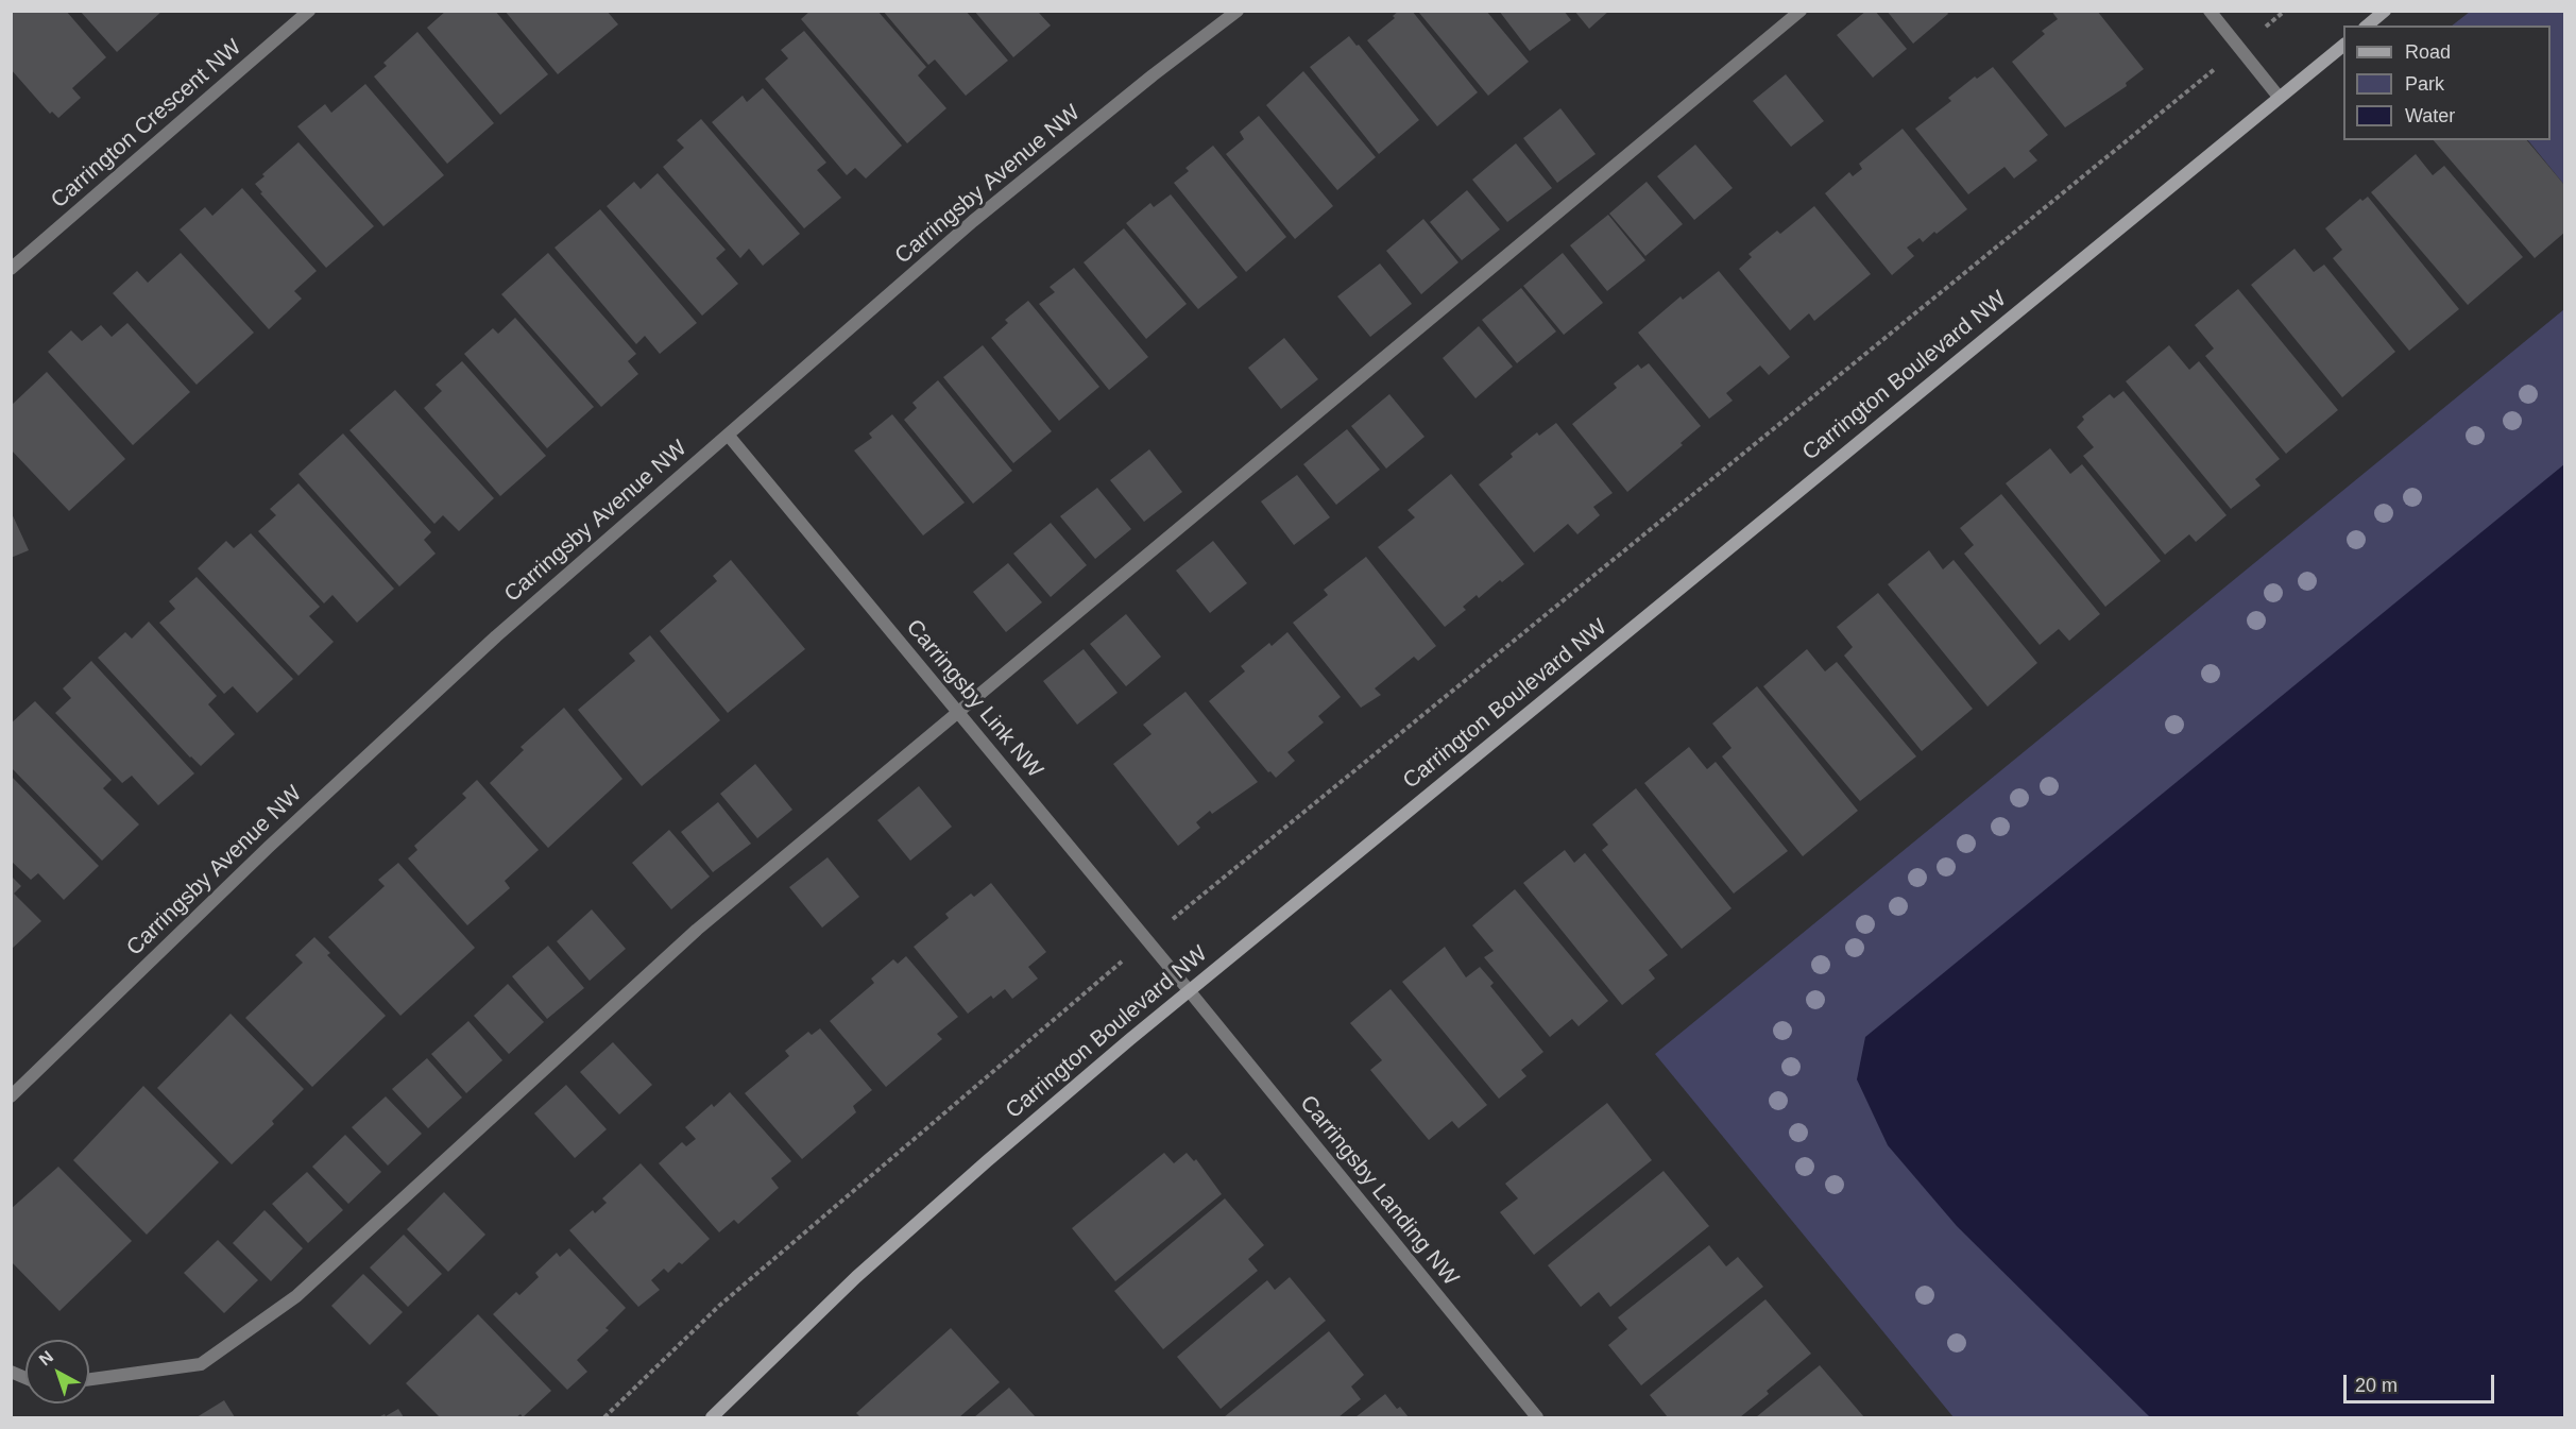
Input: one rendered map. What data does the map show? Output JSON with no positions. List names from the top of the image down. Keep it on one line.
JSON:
{"streets":{"street":["Carrington Crescent NW","Carringsby Avenue NW","Carrington Boulevard NW","Carringsby Link NW","Carringsby Landing NW"]},"crossings":[["Carringsby Avenue NW","Carringsby Link NW"],["Carrington Boulevard NW","Carringsby Link NW"],["Carrington Boulevard NW","Carringsby Landing NW"],["Carringsby Link NW","Carringsby Landing NW"]],"legend":["Road","Park","Water"],"scale_bar":"20 m","north":"top left"}
